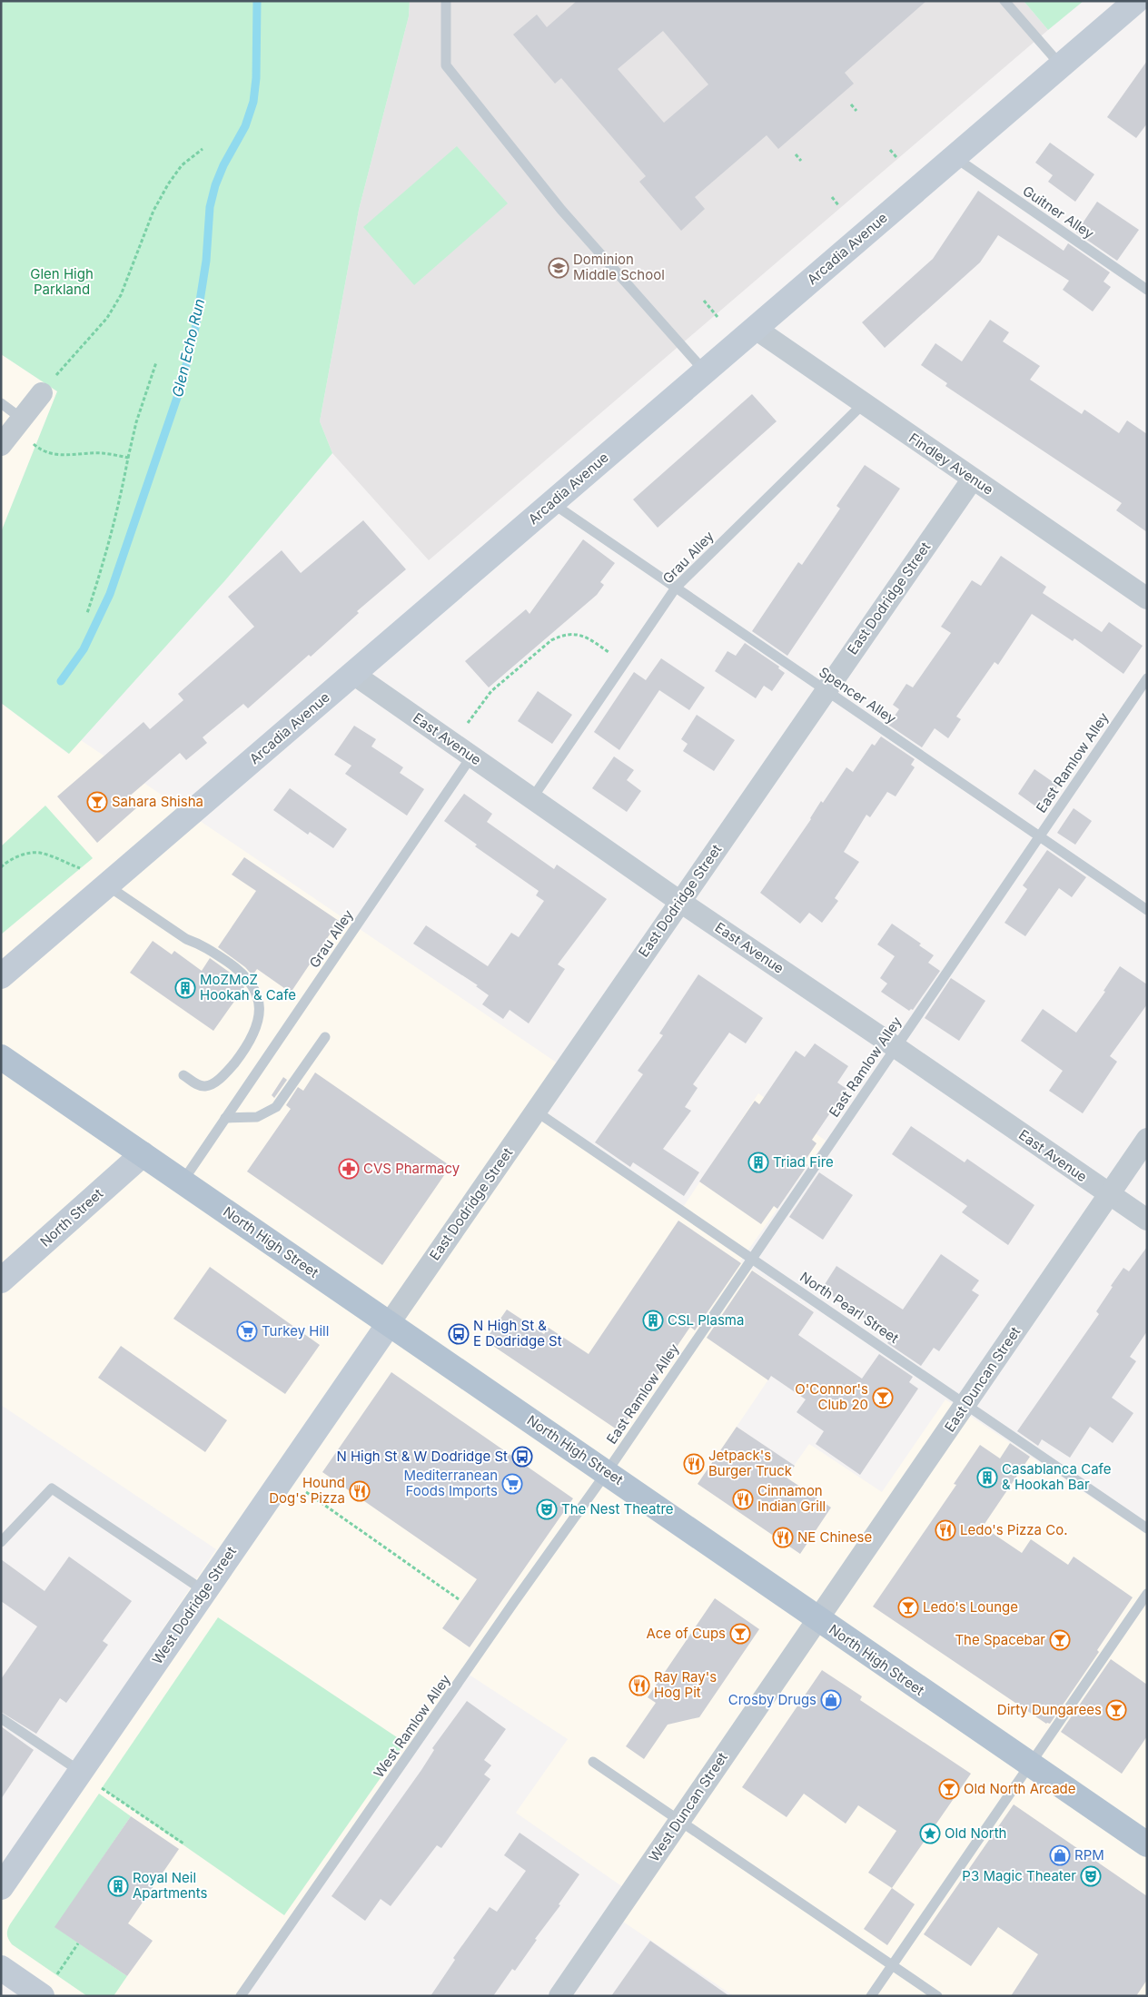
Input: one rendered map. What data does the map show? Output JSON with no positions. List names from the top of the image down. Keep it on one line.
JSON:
{"streets":{"main road":["North High Street"],"street":["Arcadia Avenue","Findley Avenue","East Dodridge Street","East Avenue","North Street","East Duncan Street","West Dodridge Street","West Duncan Street"],"lane":["Guitner Alley","Grau Alley","Spencer Alley","East Ramlow Alley","North Pearl Street","West Ramlow Alley"]},"crossings":[["Guitner Alley","Arcadia Avenue"],["Arcadia Avenue","Findley Avenue"],["Arcadia Avenue","Spencer Alley"],["Arcadia Avenue","East Avenue"],["Findley Avenue","Grau Alley"],["Findley Avenue","East Dodridge Street"],["Grau Alley","Spencer Alley"],["Grau Alley","East Avenue"],["Grau Alley","North High Street"],["East Dodridge Street","Spencer Alley"],["East Dodridge Street","East Avenue"],["East Dodridge Street","North High Street"],["East Dodridge Street","North Pearl Street"],["East Dodridge Street","West Dodridge Street"],["Spencer Alley","East Ramlow Alley"],["East Avenue","East Ramlow Alley"],["East Avenue","East Duncan Street"],["East Ramlow Alley","North High Street"],["East Ramlow Alley","North Pearl Street"],["East Ramlow Alley","West Ramlow Alley"],["North Street","North High Street"],["North High Street","East Duncan Street"],["North High Street","West Dodridge Street"],["North High Street","West Ramlow Alley"],["North High Street","West Duncan Street"],["North Pearl Street","East Duncan Street"],["East Duncan Street","West Duncan Street"]],"water":["Glen Echo Run"],"parks":["Glen High Parkland"],"places":{"school or university":["Dominion Middle School"],"bar":["Sahara Shisha","O'Connor's Club 20","Ledo's Lounge","Ace of Cups","The Spacebar","Dirty Dungarees","Old North Arcade"],"building":["MoZMoZ Hookah & Cafe","Triad Fire","CSL Plasma","Casablanca Cafe & Hookah Bar","Royal Neil Apartments"],"pharmacy":["CVS Pharmacy"],"supermarket":["Turkey Hill","Mediterranean Foods Imports"],"bus stop":["N High St & E Dodridge St","N High St & W Dodridge St"],"restaurant":["Jetpack's Burger Truck","Hound Dog's Pizza","Cinnamon Indian Grill","Ledo's Pizza Co.","NE Chinese","Ray Ray's Hog Pit"],"theatre":["The Nest Theatre","P3 Magic Theater"],"shop":["Crosby Drugs","RPM"],"place":["Old North"]}}
